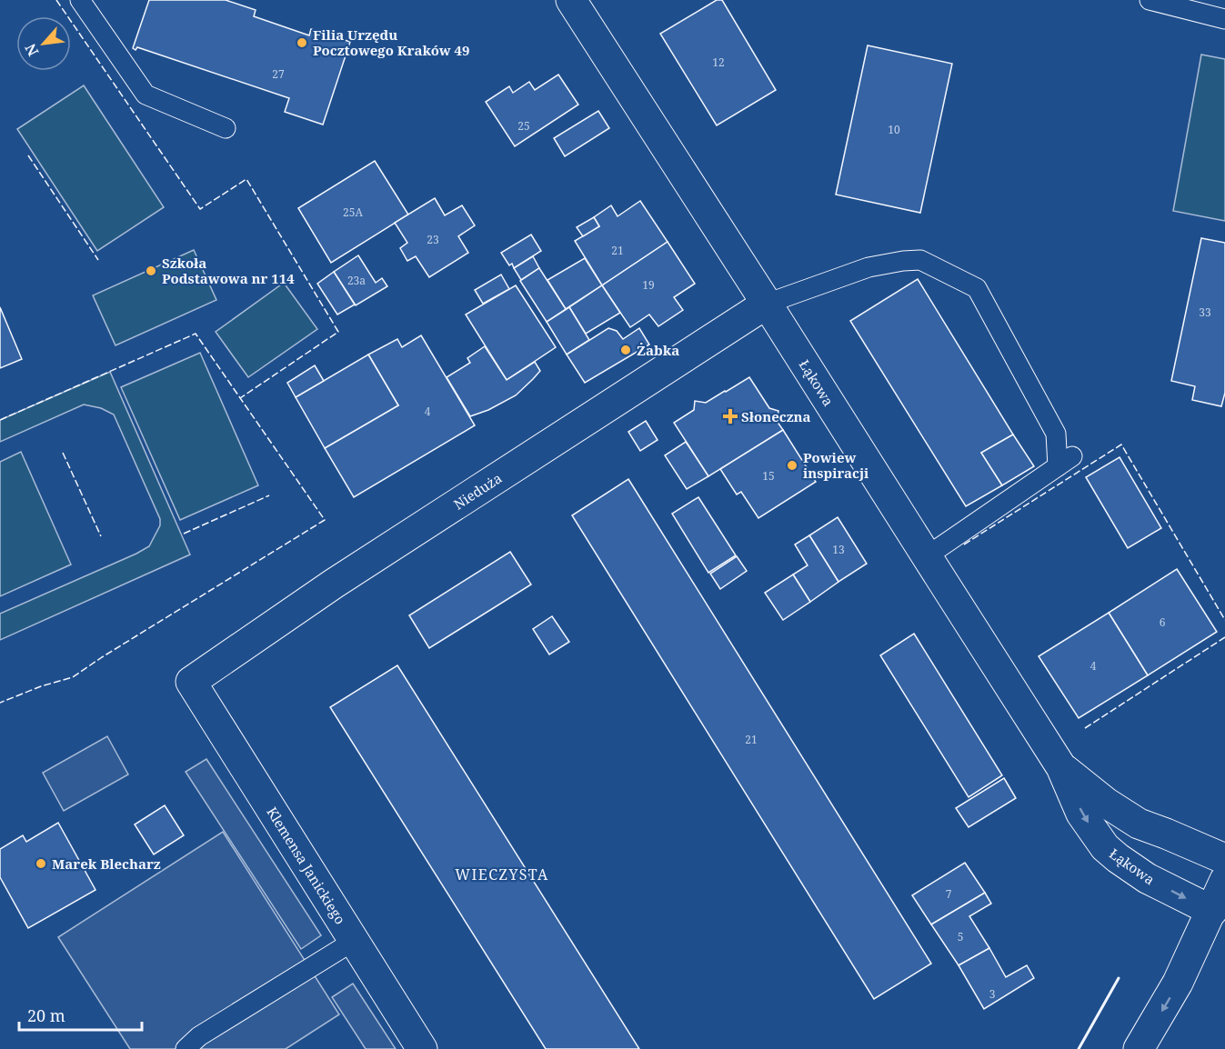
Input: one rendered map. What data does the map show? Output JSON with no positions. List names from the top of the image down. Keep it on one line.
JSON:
{"streets":{"street":["Łąkowa","Nieduża","Klemensa Janickiego"]},"crossings":[["Łąkowa","Nieduża"],["Nieduża","Klemensa Janickiego"]],"districts":["WIECZYSTA"],"places":{"other":["Filia Urzędu Pocztowego Kraków 49","Szkoła Podstawowa nr 114","Żabka","Powiew inspiracji","Marek Blecharz"],"health":["Słoneczna"]},"house_numbers":["12","27","25","10","25A","23","21","23a","19","33","4","15","13","6","4","21","7","5","3"],"scale_bar":"20 m","north":"bottom left"}
